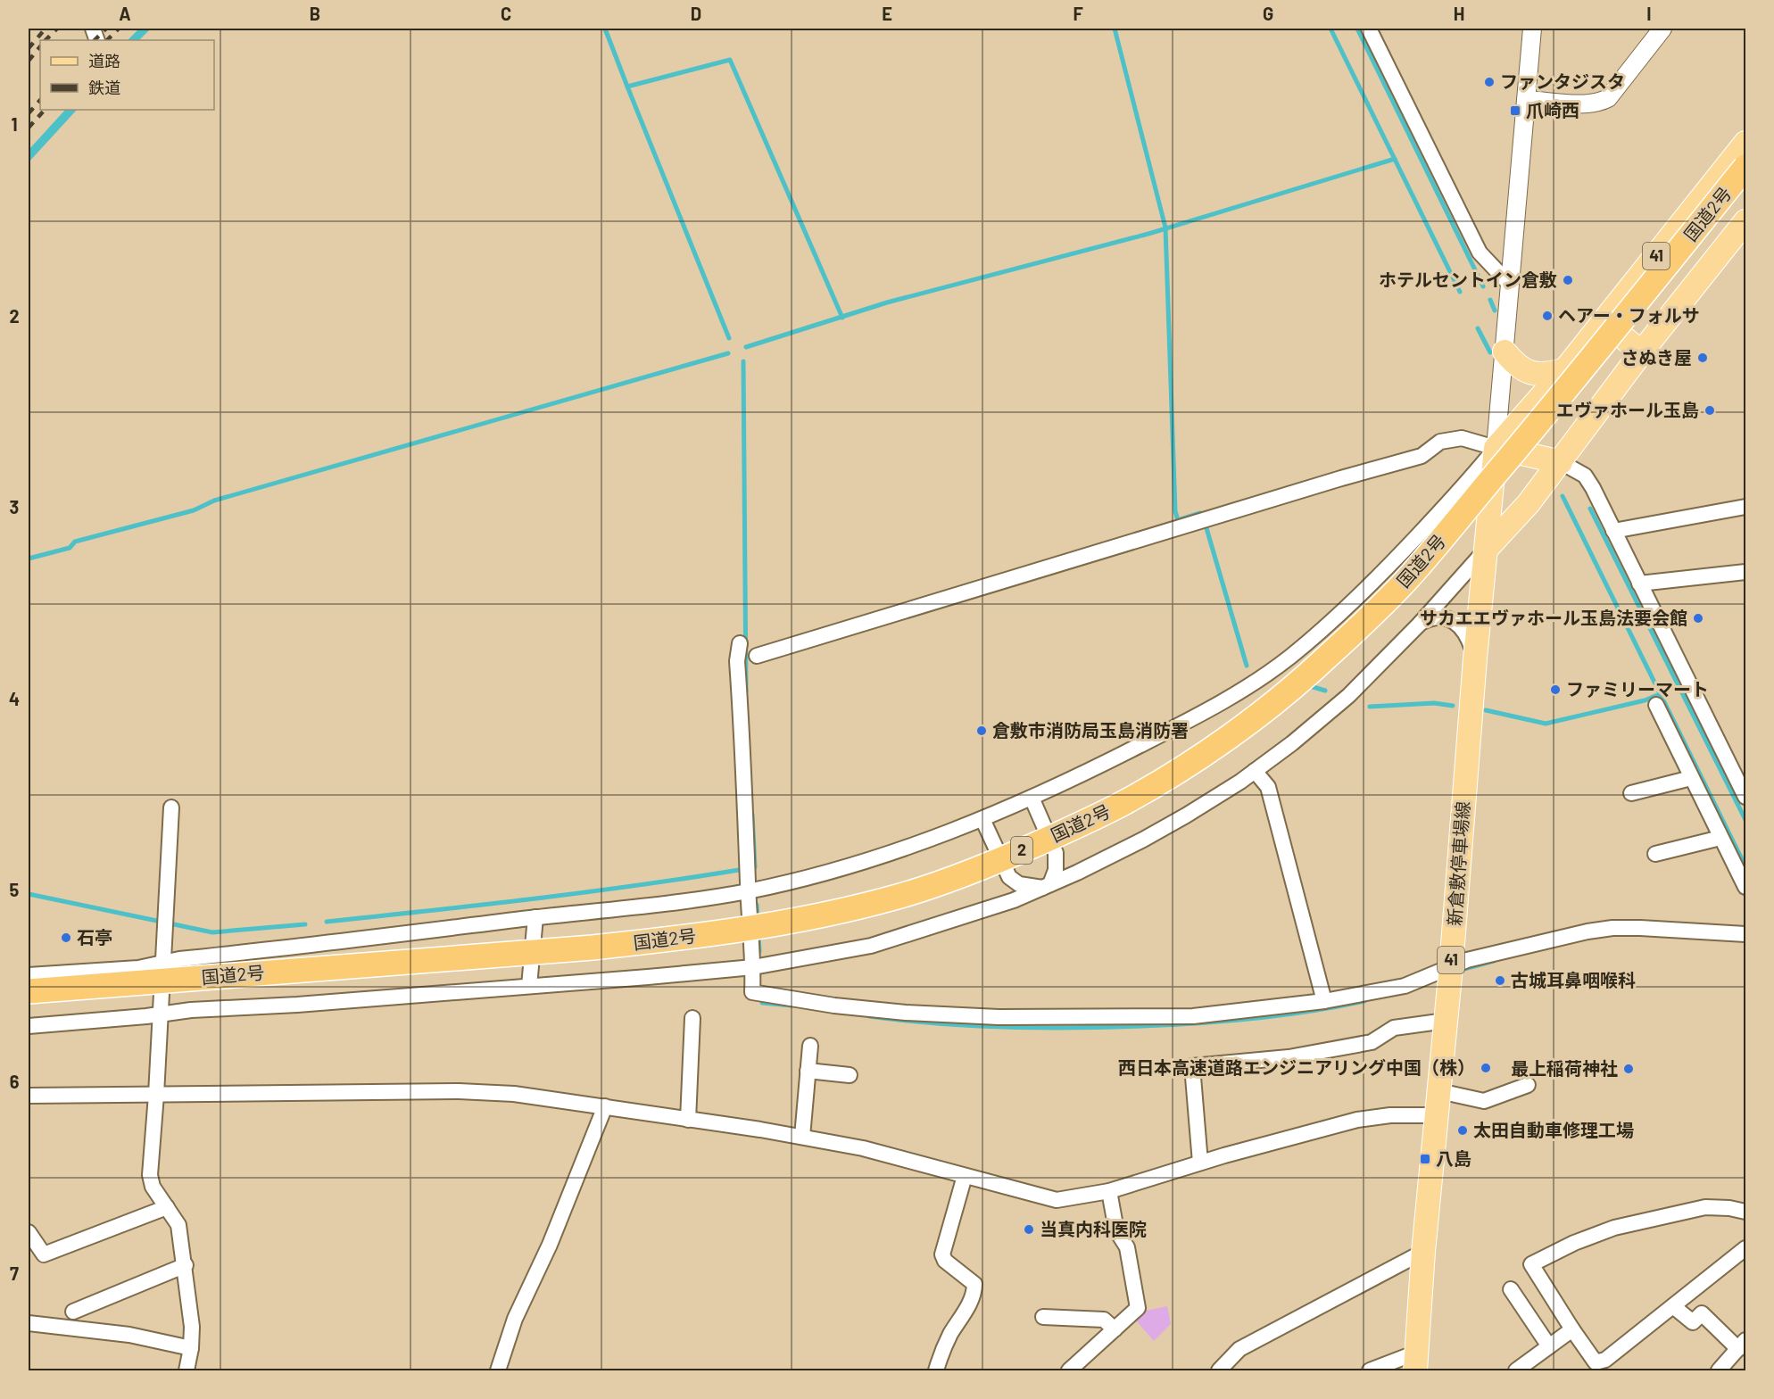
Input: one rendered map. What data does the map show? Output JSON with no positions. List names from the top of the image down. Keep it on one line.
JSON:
{"streets":{"highway":["国道2号","2"],"main road":["41","新倉敷停車場線"]},"crossings":[["41","新倉敷停車場線"]],"places":{"other":["ファンタジスタ","ホテルセントイン倉敷","ヘアー・フォルサ","さぬき屋","エヴァホール玉島","サカエエヴァホール玉島法要会館","ファミリーマート","倉敷市消防局玉島消防署","石亭","古城耳鼻咽喉科","西日本高速道路エンジニアリング中国（株）","最上稲荷神社","太田自動車修理工場","当真内科医院"],"transit":["爪崎西","八島"]},"legend":["道路","鉄道"],"grid":{"columns":["A","B","C","D","E","F","G","H","I"],"rows":["1","2","3","4","5","6","7"]}}
